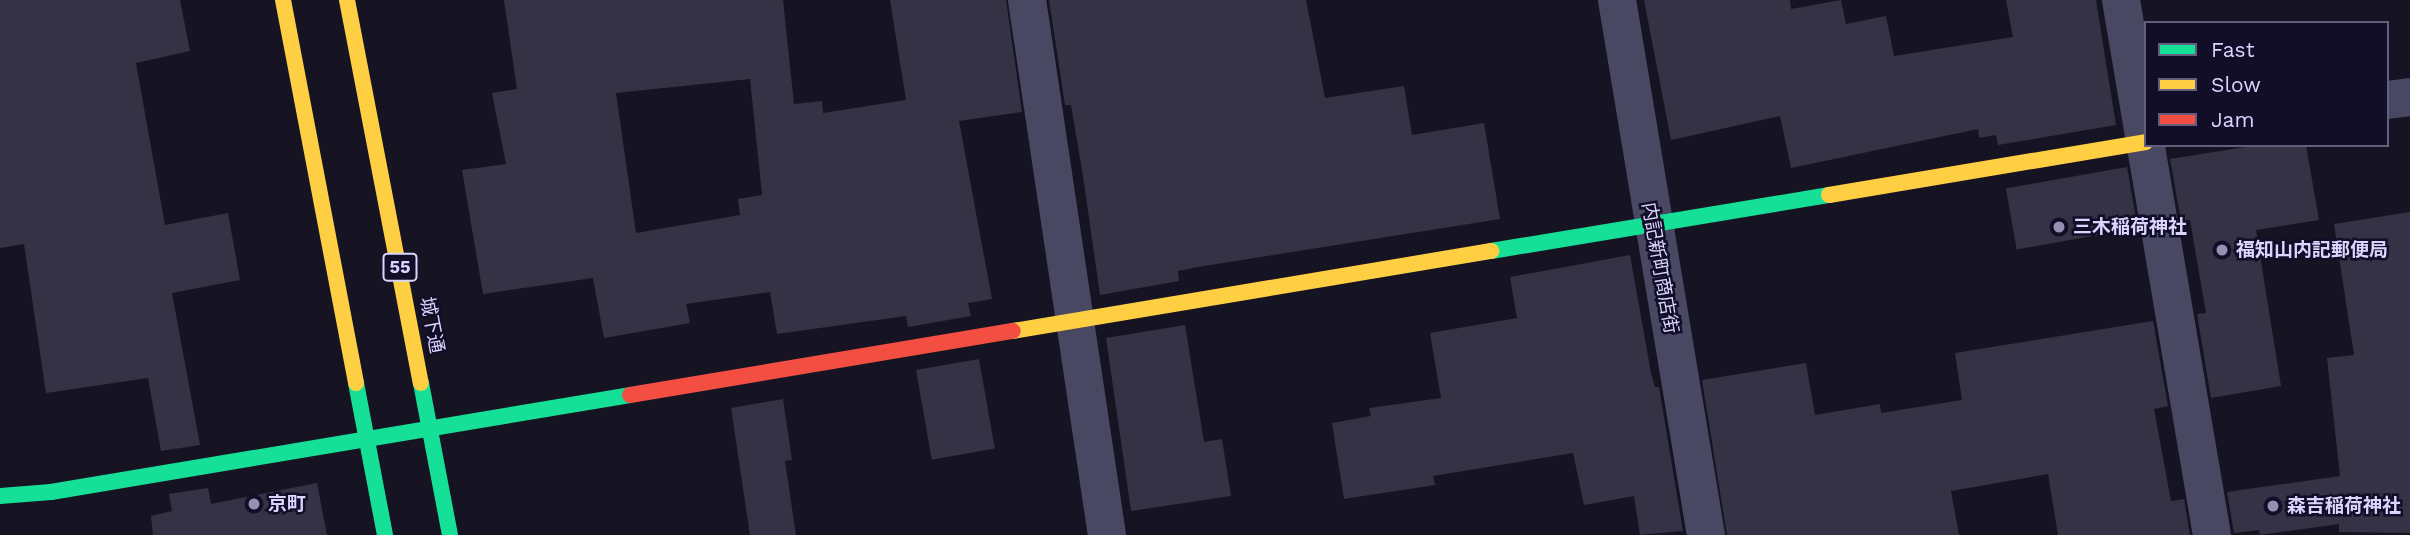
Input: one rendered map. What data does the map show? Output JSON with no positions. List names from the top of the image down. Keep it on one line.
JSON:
{"streets":{"street":["55","内記新町商店街","城下通"]},"places":["三木稲荷神社","福知山内記郵便局","京町","森吉稲荷神社"],"legend":["Fast","Slow","Jam"]}
